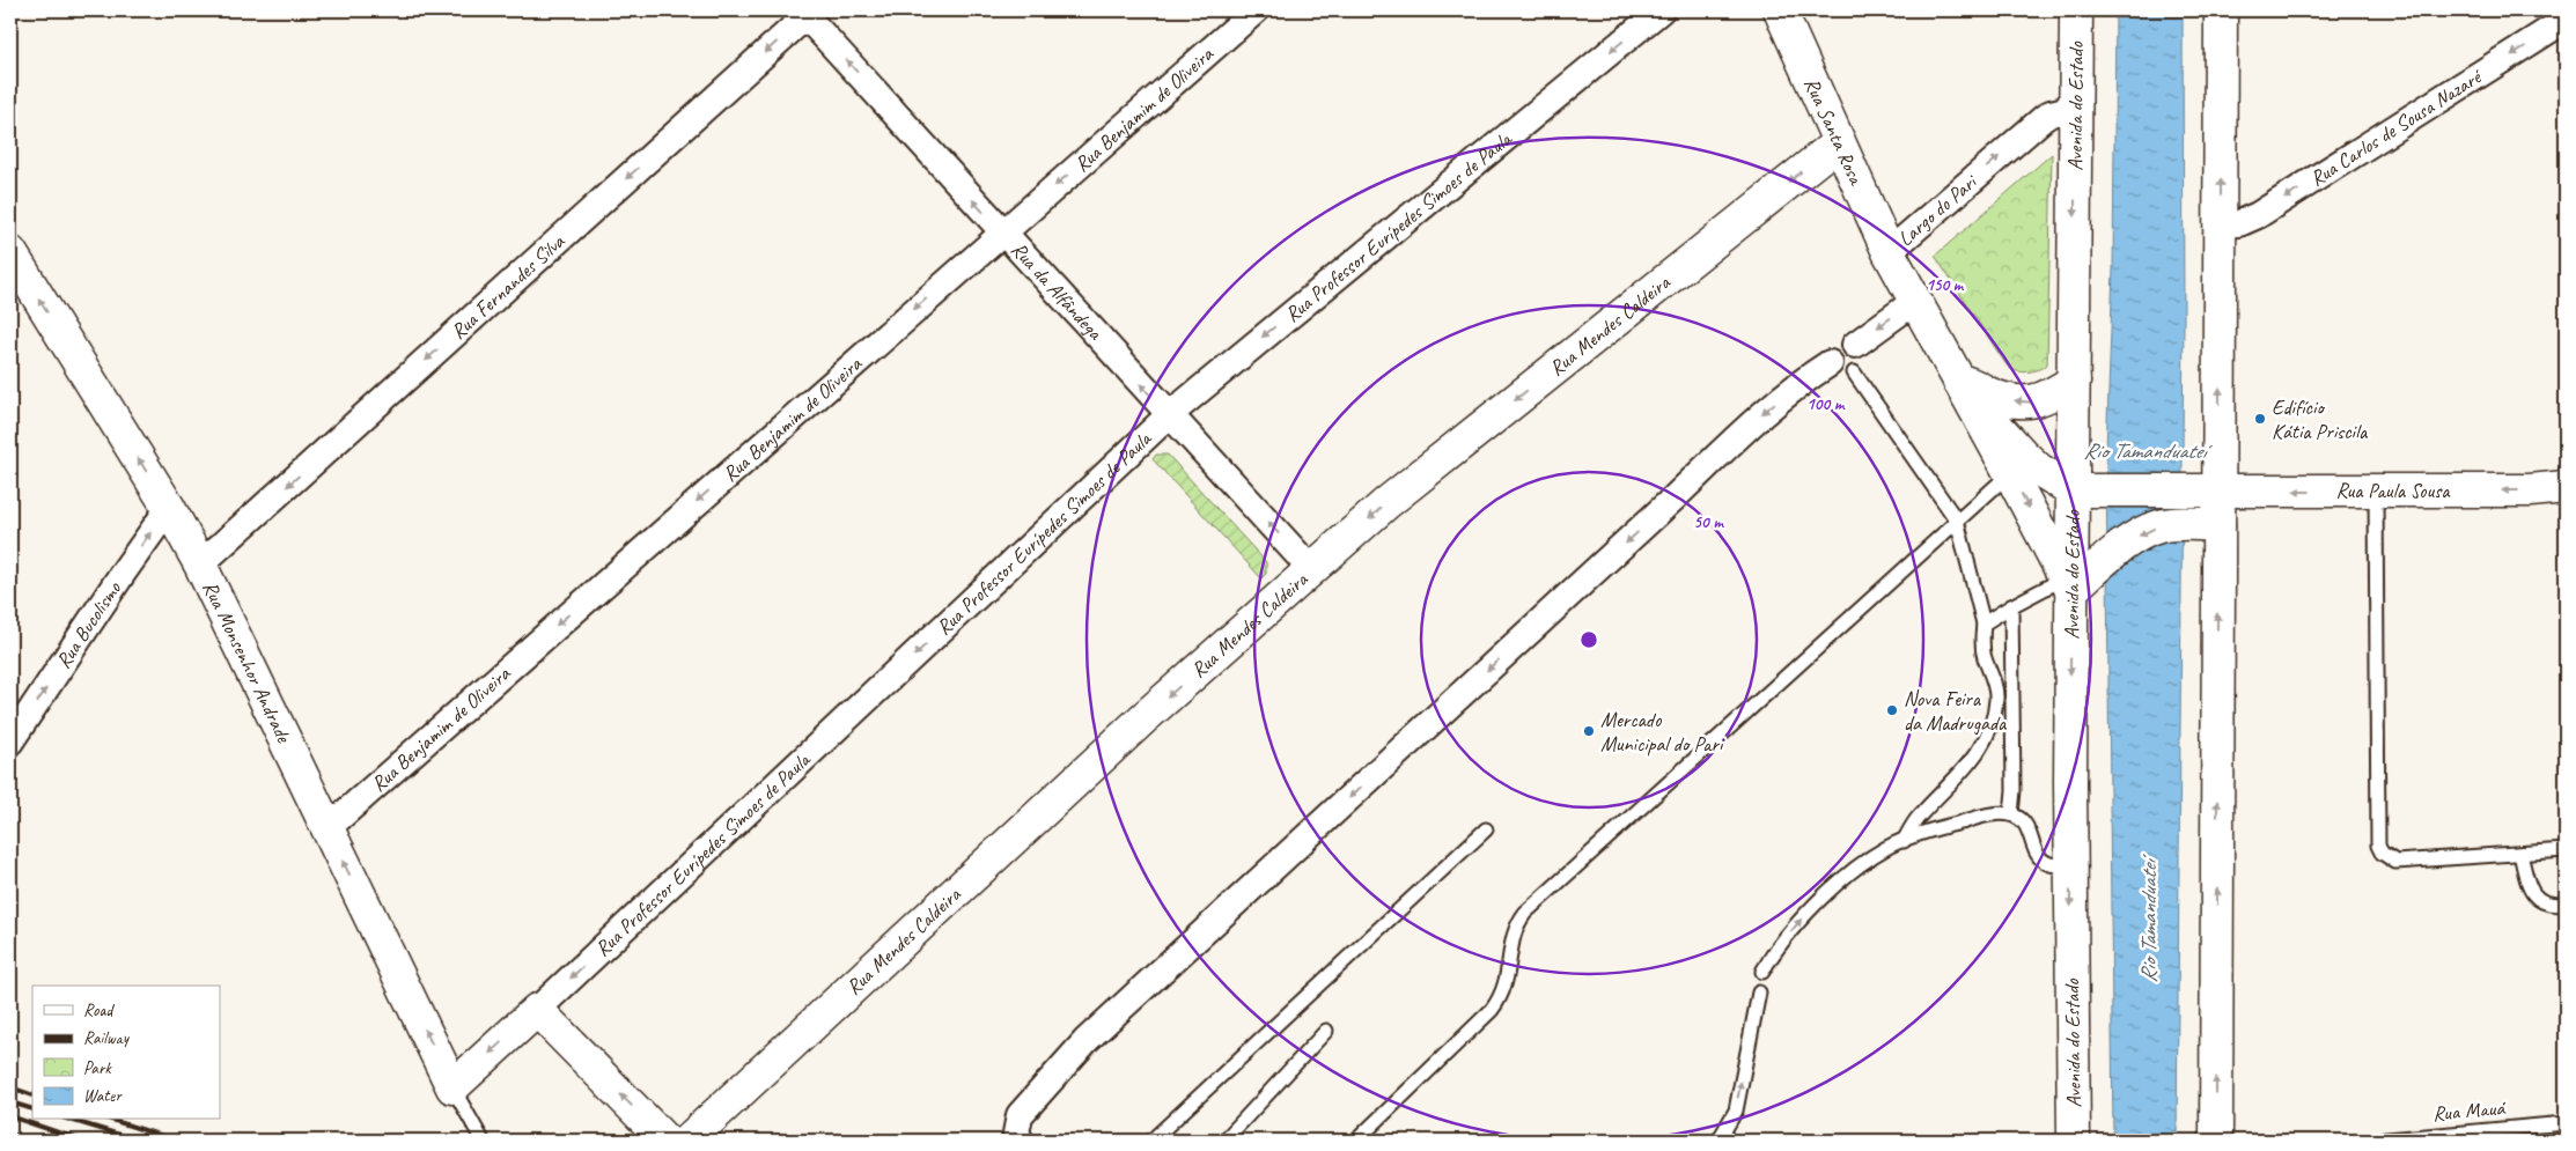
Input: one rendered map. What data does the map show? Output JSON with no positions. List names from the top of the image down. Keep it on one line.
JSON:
{"streets":{"main road":["Avenida do Estado","Rua Santa Rosa","Largo do Pari","Rua Professor Eurípedes Simoes de Paula","Rua Mendes Caldeira","Rua Paula Sousa","Rua Monsenhor Andrade"],"street":["Rua Benjamim de Oliveira","Rua Carlos de Sousa Nazaré","Rua Fernandes Silva","Rua da Alfândega","Rua Bucolismo"],"lane":["Rua Mauá"]},"crossings":[["Avenida do Estado","Largo do Pari"],["Rua Benjamim de Oliveira","Rua da Alfândega"],["Rua Benjamim de Oliveira","Rua Monsenhor Andrade"],["Rua Santa Rosa","Largo do Pari"],["Rua Santa Rosa","Rua Mendes Caldeira"],["Rua Professor Eurípedes Simoes de Paula","Rua da Alfândega"],["Rua Professor Eurípedes Simoes de Paula","Rua Monsenhor Andrade"],["Rua Fernandes Silva","Rua da Alfândega"],["Rua Fernandes Silva","Rua Monsenhor Andrade"],["Rua da Alfândega","Rua Mendes Caldeira"],["Rua Bucolismo","Rua Monsenhor Andrade"]],"one_way":["Rua Benjamim de Oliveira","Rua Carlos de Sousa Nazaré","Rua Professor Eurípedes Simoes de Paula","Rua Fernandes Silva","Rua da Alfândega","Rua Mendes Caldeira","Rua Paula Sousa","Rua Bucolismo","Rua Monsenhor Andrade"],"water":["Rio Tamanduateí"],"places":["Edifício Kátia Priscila","Nova Feira da Madrugada","Mercado Municipal do Pari"],"legend":["Road","Railway","Park","Water"],"rings":["150 m","100 m","50 m"]}
